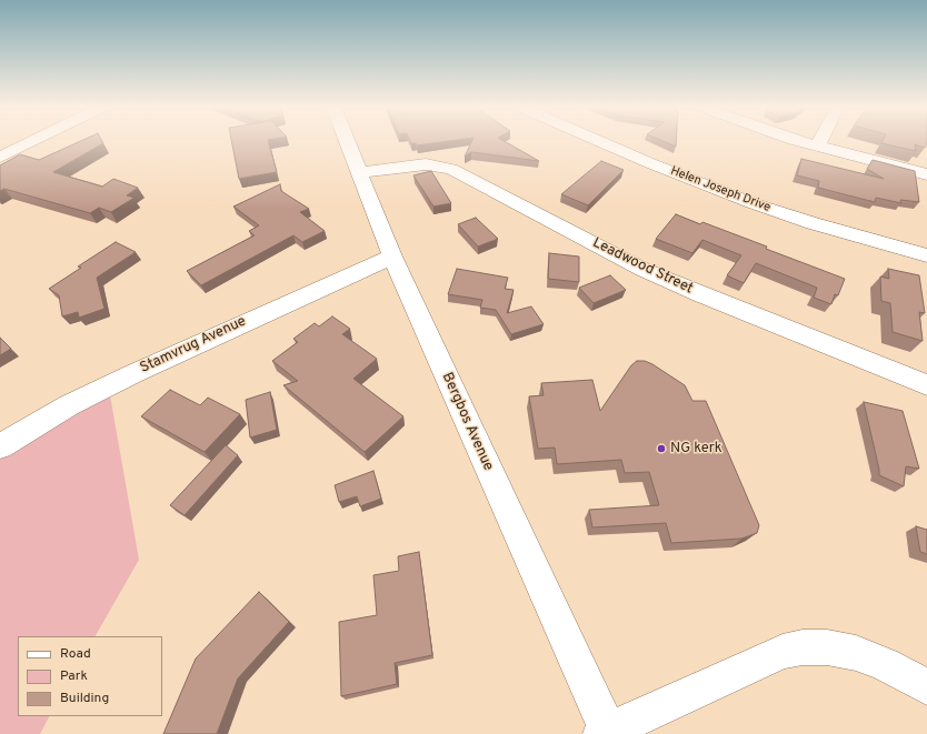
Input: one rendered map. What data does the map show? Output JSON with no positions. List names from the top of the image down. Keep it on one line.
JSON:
{"streets":{"street":["Helen Joseph Drive","Leadwood Street","Stamvrug Avenue","Bergbos Avenue"]},"crossings":[["Leadwood Street","Bergbos Avenue"],["Stamvrug Avenue","Bergbos Avenue"]],"places":["NG kerk"],"legend":["Road","Park","Building"]}
